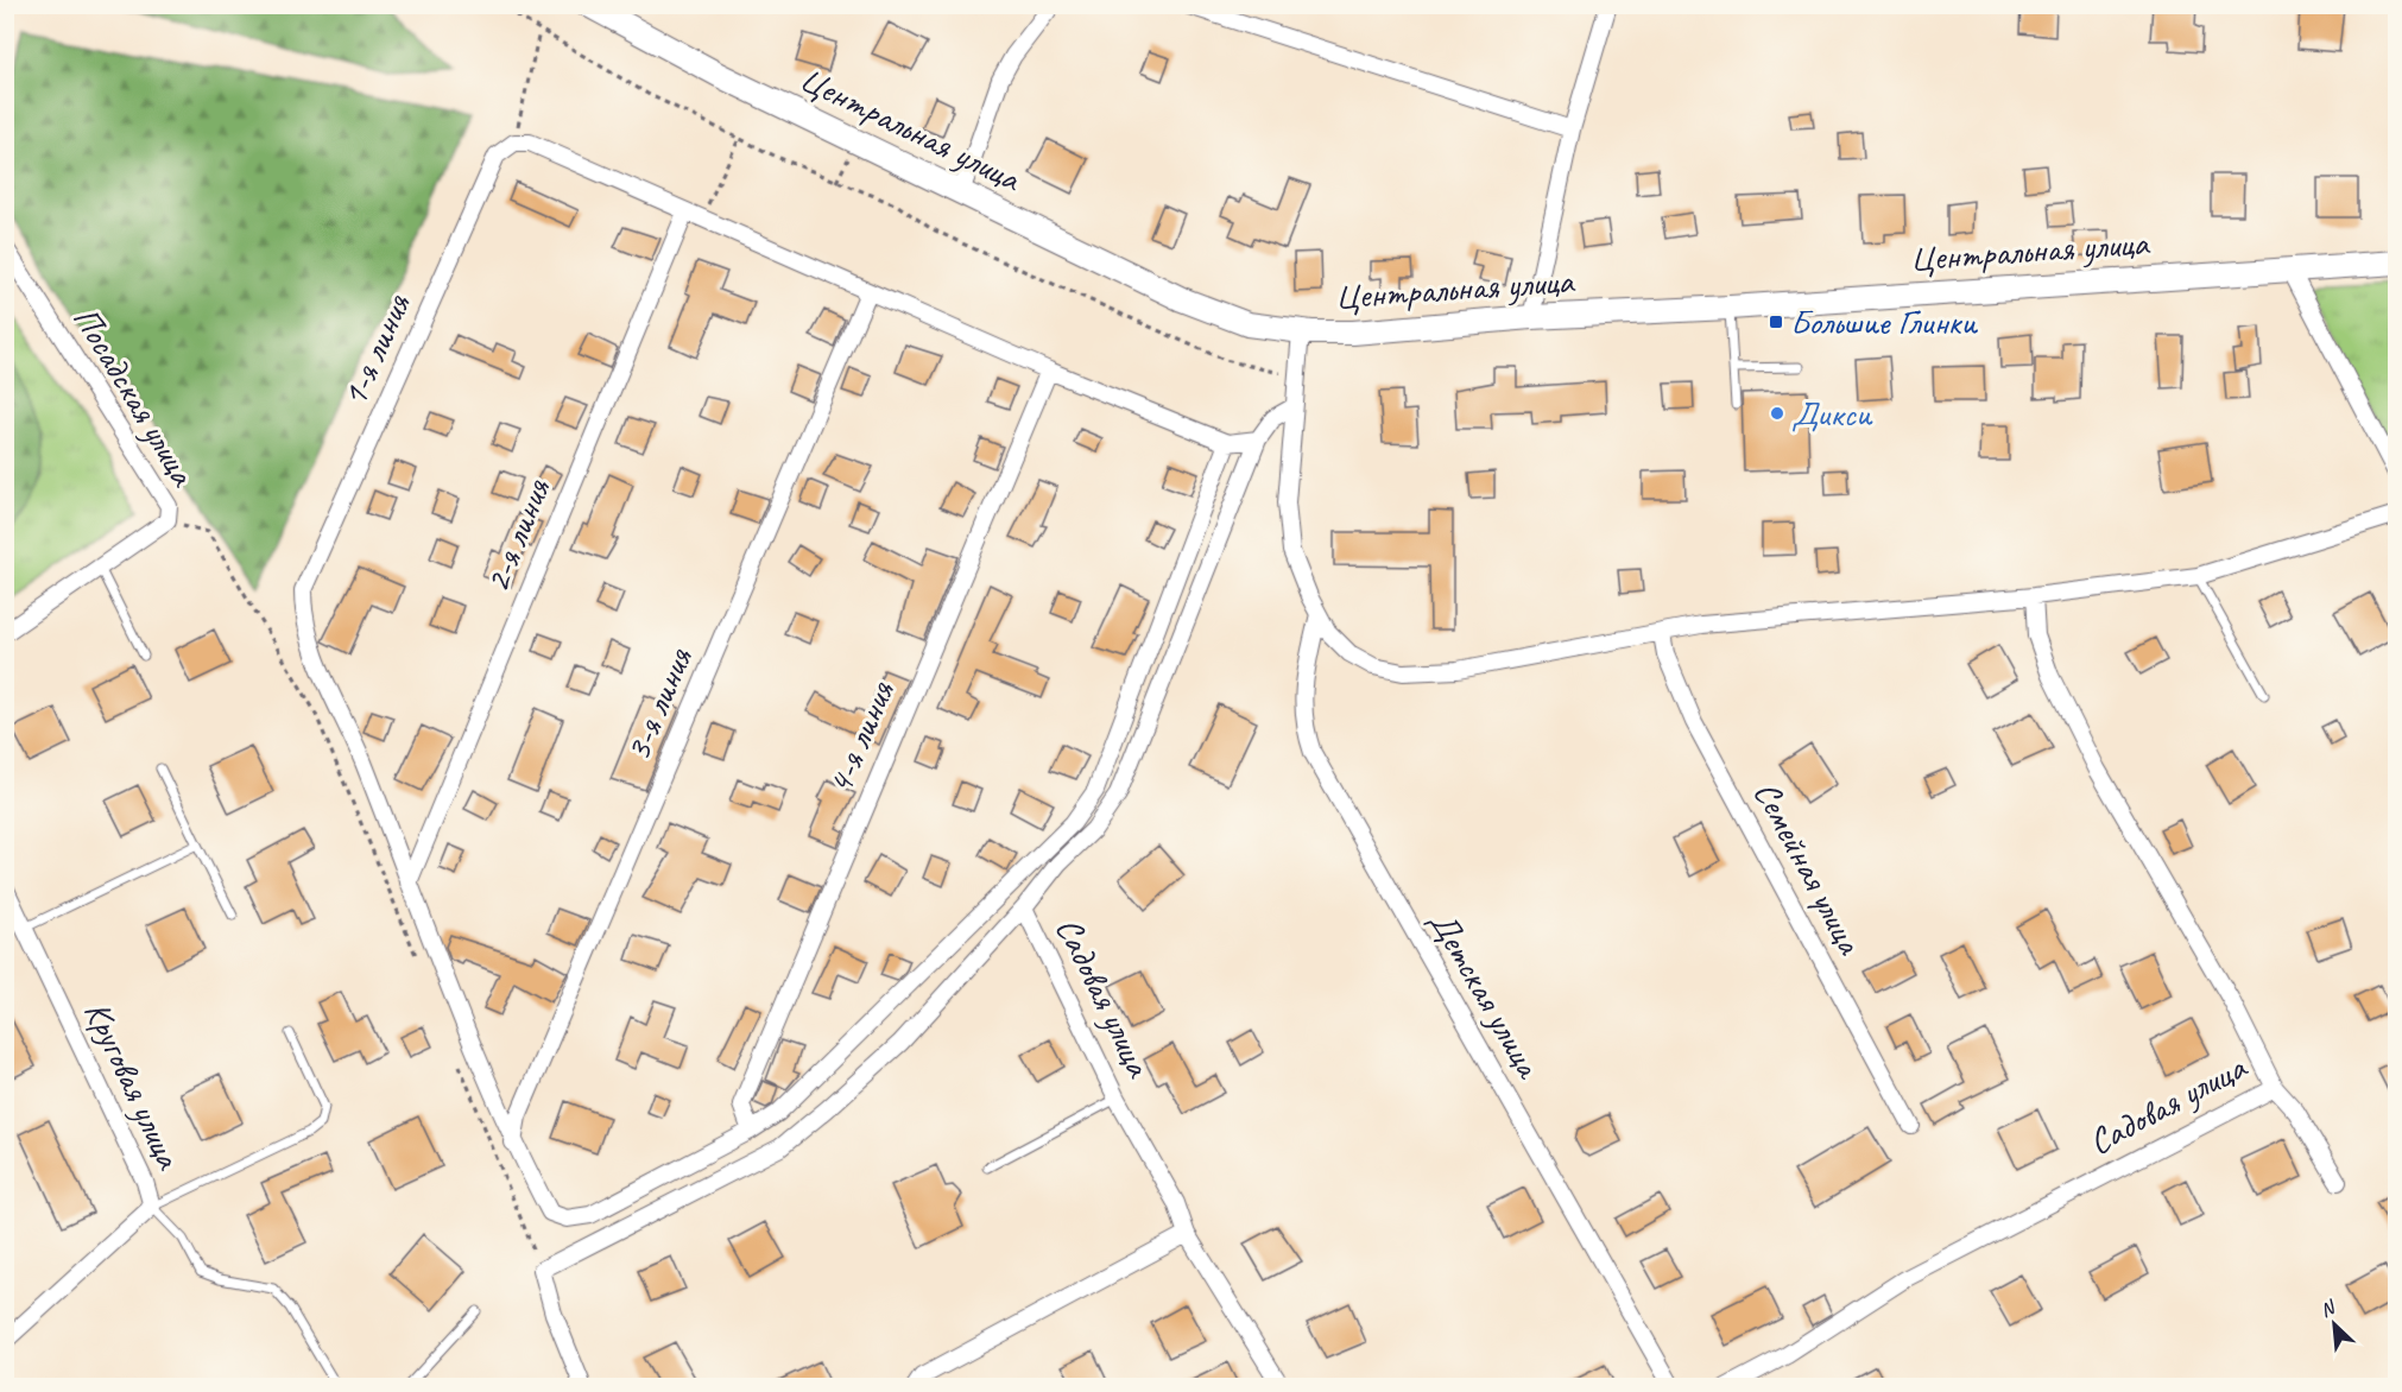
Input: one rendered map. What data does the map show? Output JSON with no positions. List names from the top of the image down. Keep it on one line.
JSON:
{"streets":{"main road":["Центральная улица"],"street":["1-я линия","Посадская улица","2-я линия","3-я линия","4-я линия","Семейная улица","Детская улица","Садовая улица","Круговая улица"]},"crossings":[["1-я линия","2-я линия"]],"places":{"transit":["Большие Глинки"],"other":["Дикси"]},"north":"top left"}
